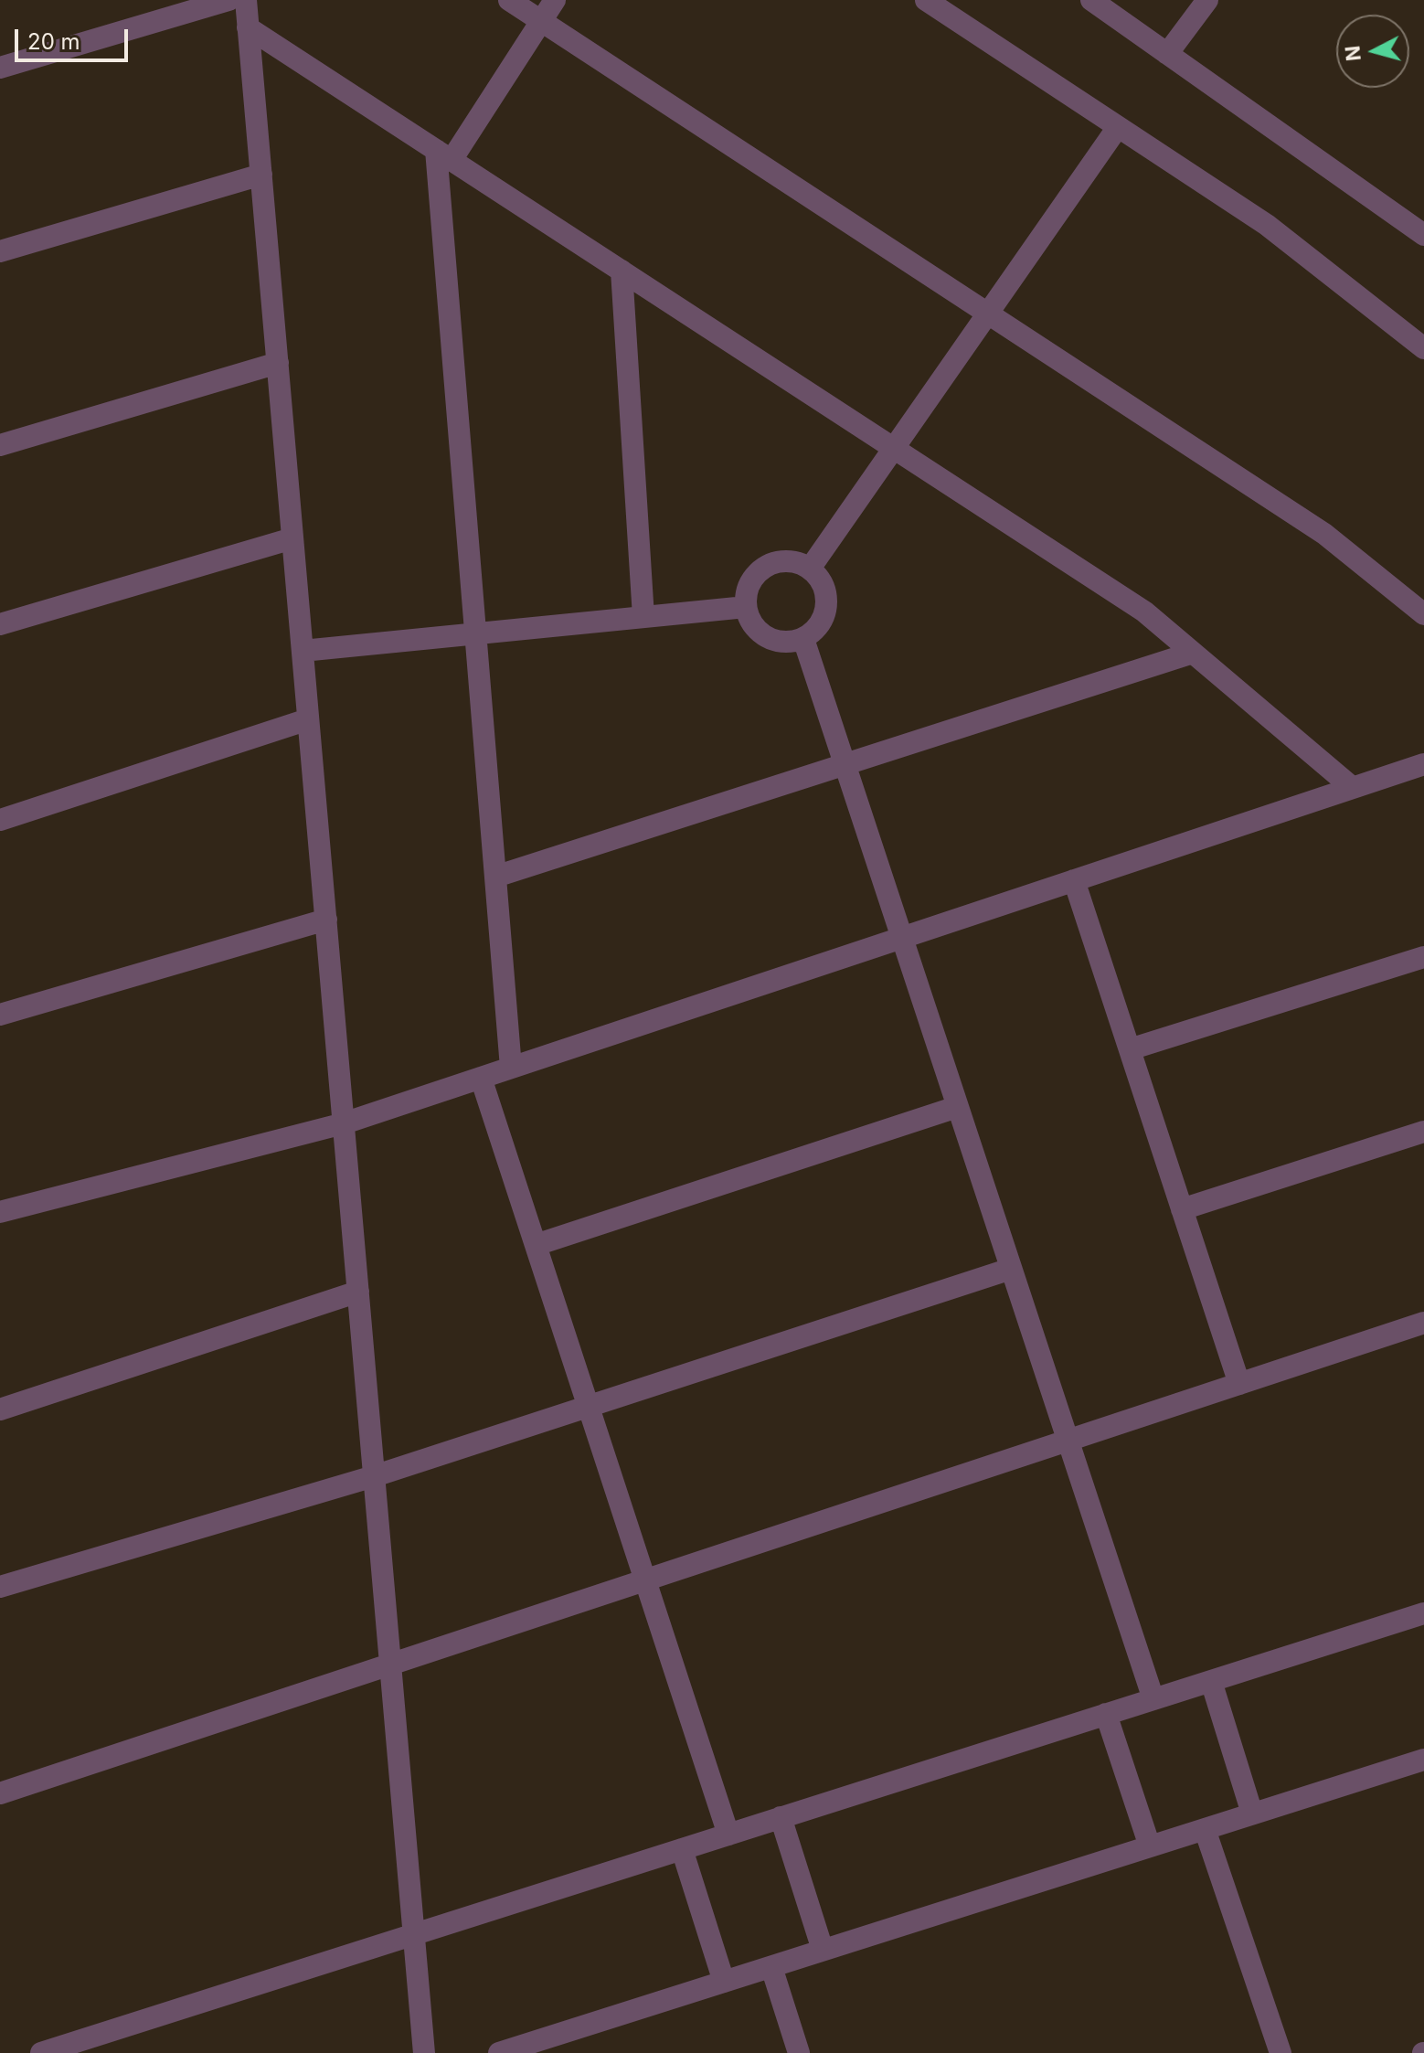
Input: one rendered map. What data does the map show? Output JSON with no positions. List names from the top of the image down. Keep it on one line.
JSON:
{"scale_bar":"20 m","north":"left"}
